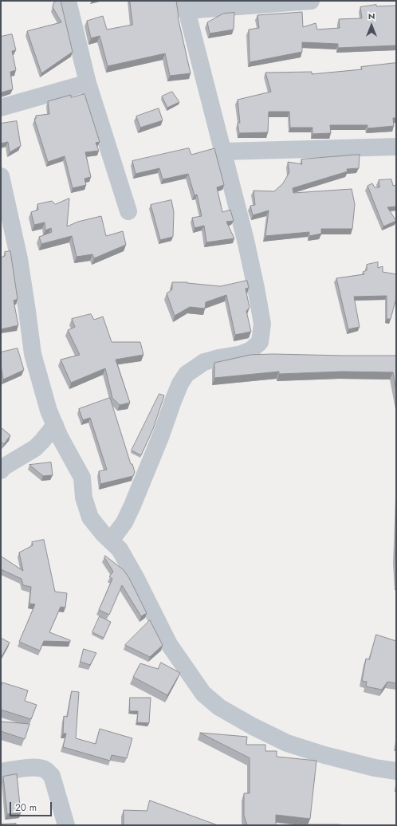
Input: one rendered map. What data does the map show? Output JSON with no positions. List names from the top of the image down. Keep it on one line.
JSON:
{"scale_bar":"20 m","north":"top"}
